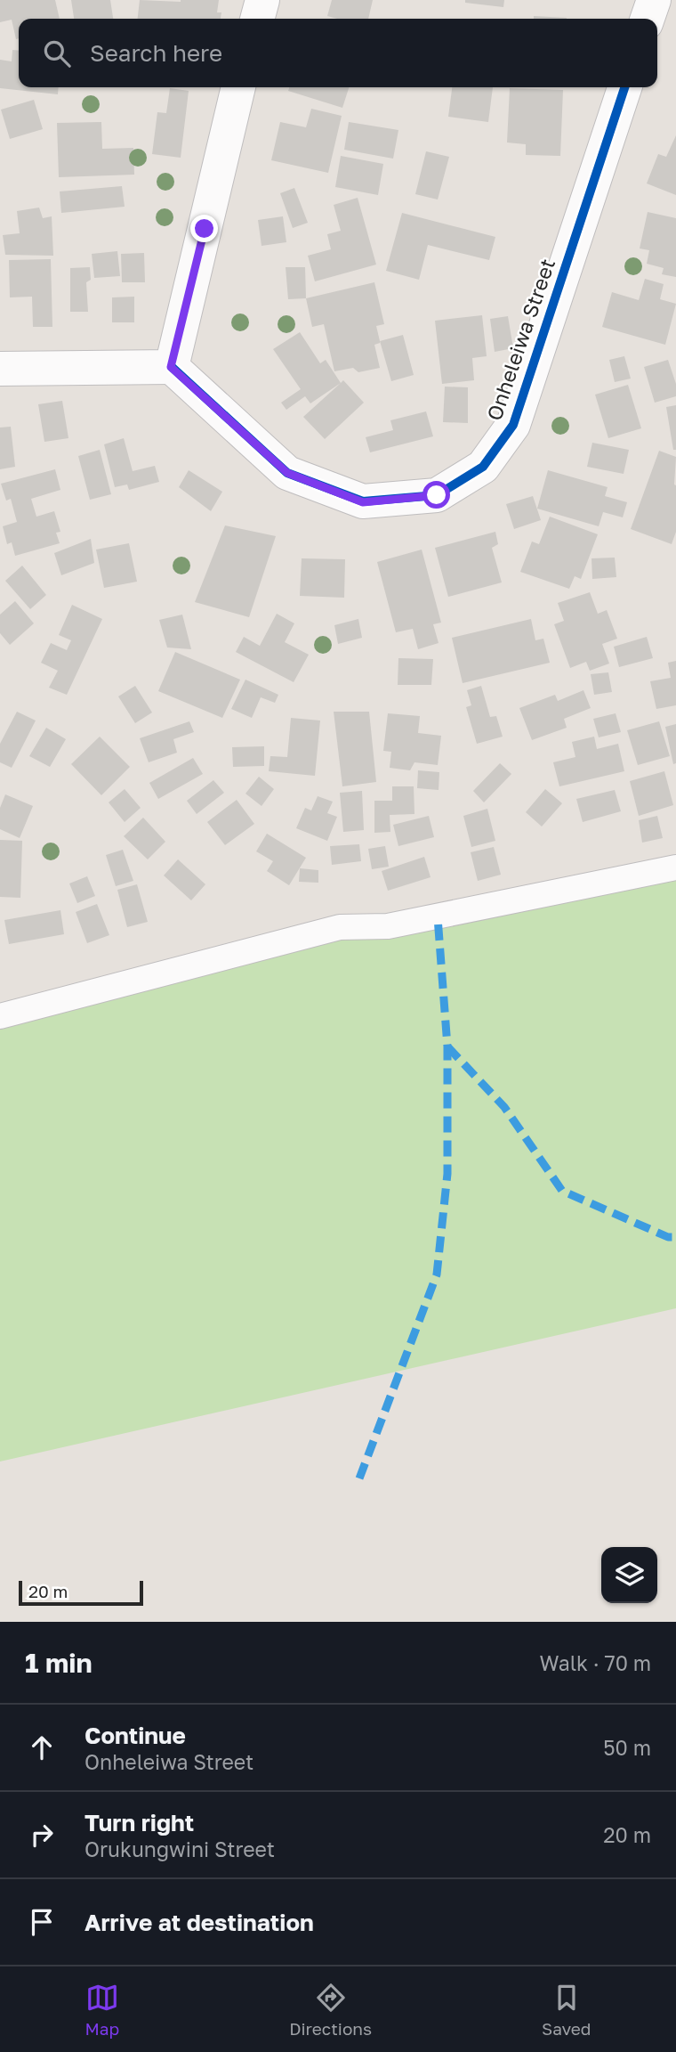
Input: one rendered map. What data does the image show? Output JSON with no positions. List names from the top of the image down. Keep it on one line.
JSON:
{"streets":{"street":["Onheleiwa Street"]},"scale_bar":"20 m","page":{"search":"Search here","scale":"20 m","heading":["1 min","Walk · 70 m"],"list":[["Continue","Onheleiwa Street","50 m"],["Turn right","Orukungwini Street","20 m"],"Arrive at destination"],"nav":["Map","Directions","Saved"]}}
